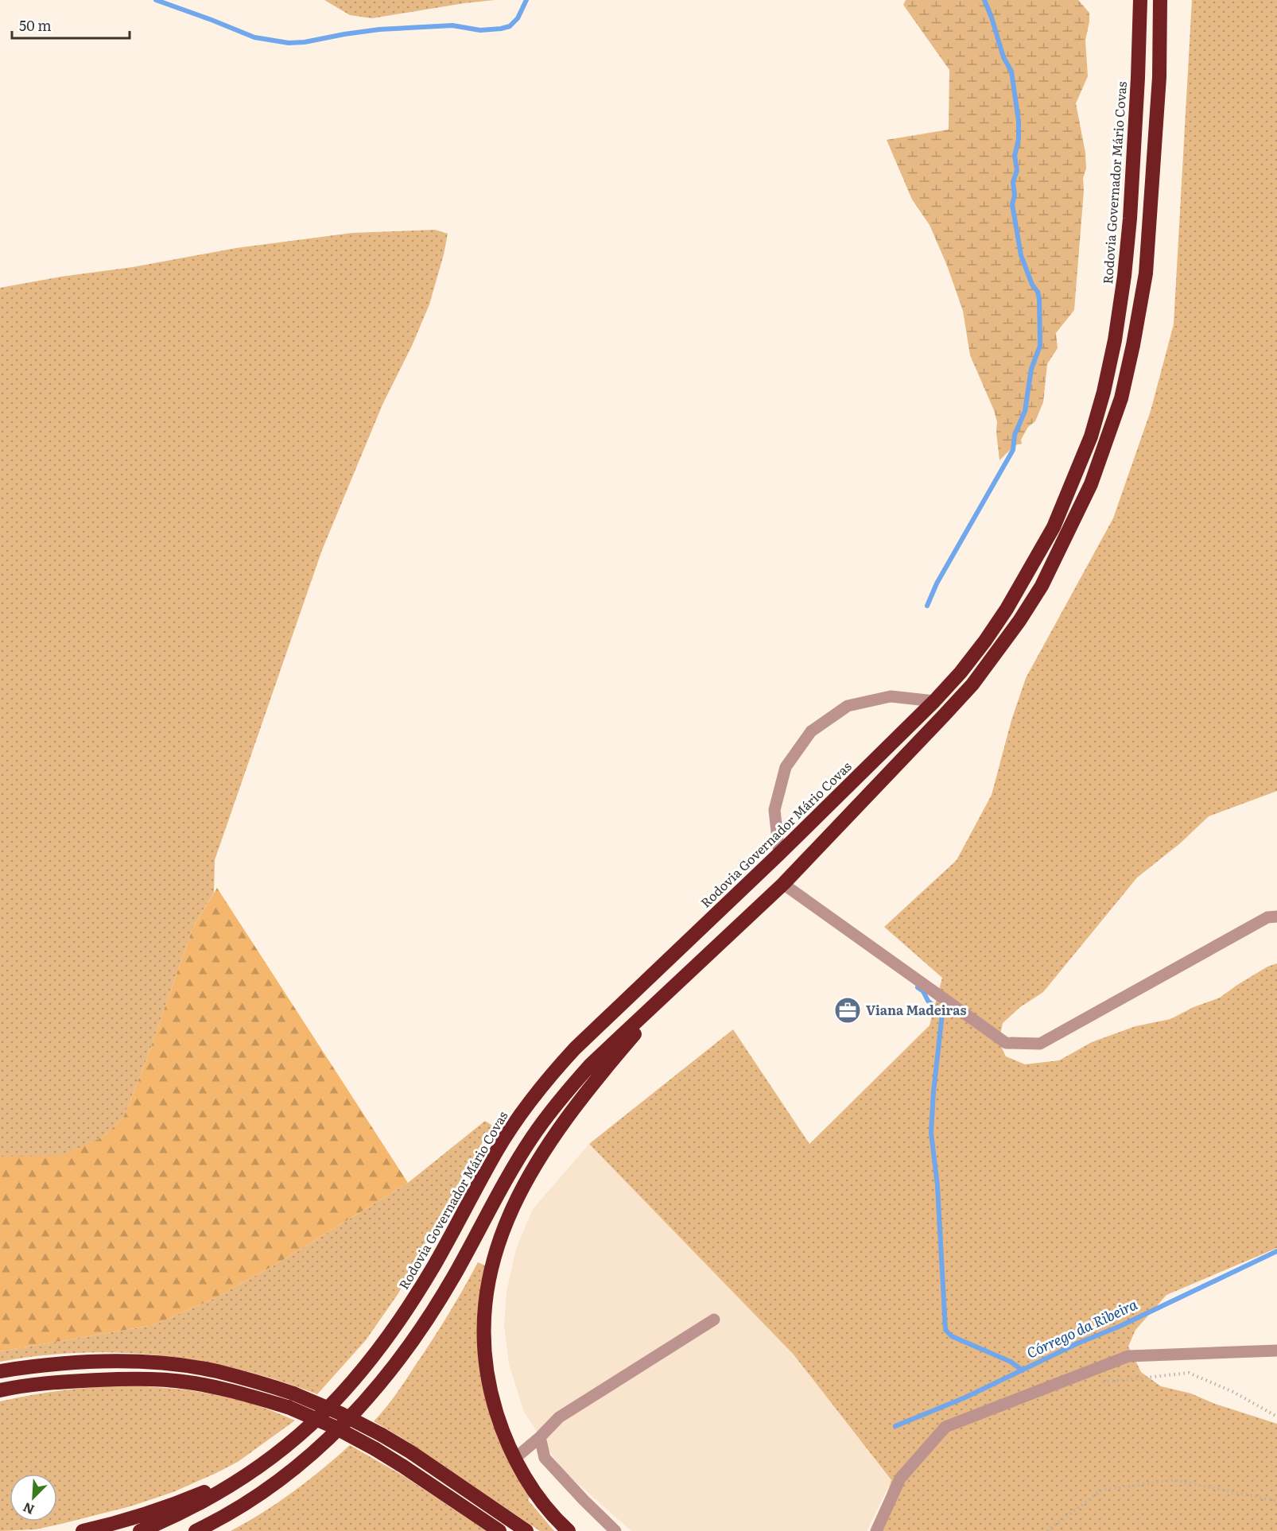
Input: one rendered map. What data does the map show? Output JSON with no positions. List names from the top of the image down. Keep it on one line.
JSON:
{"streets":{"highway":["Rodovia Governador Mário Covas"]},"water":["Córrego da Ribeira"],"places":{"office":["Viana Madeiras"]},"scale_bar":"50 m","north":"bottom left"}
